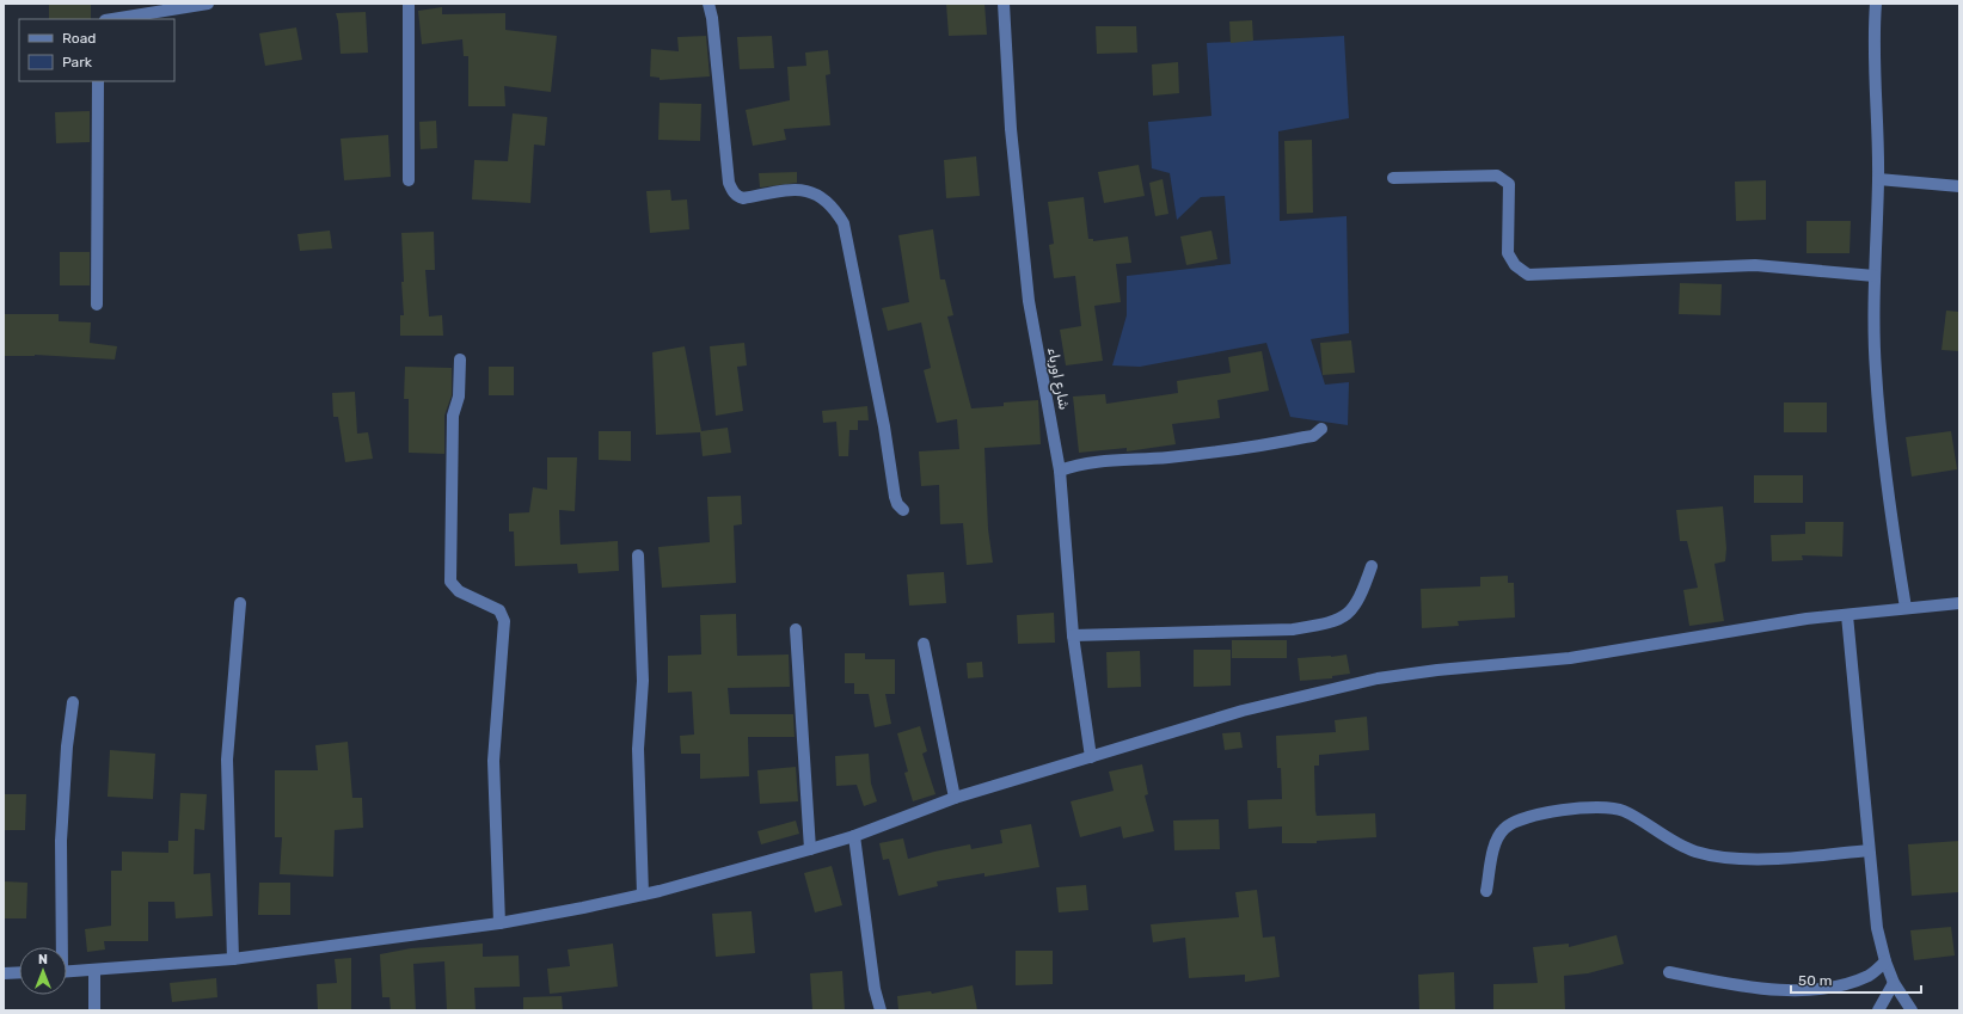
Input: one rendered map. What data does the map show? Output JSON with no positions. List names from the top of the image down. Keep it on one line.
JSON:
{"streets":{"street":["شارع اورباء"]},"legend":["Road","Park"],"scale_bar":"50 m","north":"top"}
